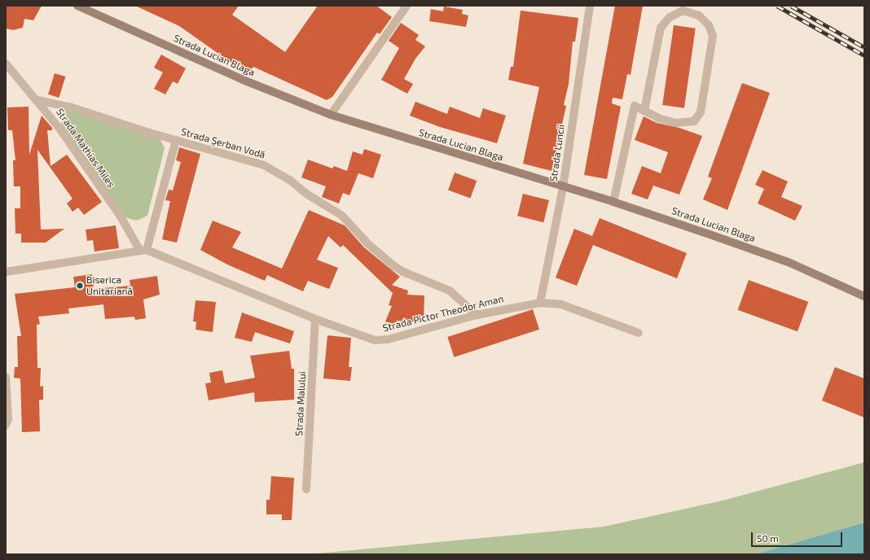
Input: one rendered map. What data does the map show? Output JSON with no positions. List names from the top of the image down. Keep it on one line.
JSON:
{"streets":{"street":["Strada Lucian Blaga","Strada Șerban Vodă","Strada Mathias Miles","Strada Luncii","Strada Pictor Theodor Aman","Strada Malului"]},"crossings":[["Strada Lucian Blaga","Strada Luncii"],["Strada Șerban Vodă","Strada Mathias Miles"],["Strada Șerban Vodă","Strada Pictor Theodor Aman"],["Strada Mathias Miles","Strada Pictor Theodor Aman"],["Strada Luncii","Strada Pictor Theodor Aman"],["Strada Pictor Theodor Aman","Strada Malului"]],"places":["Biserica Unitariană"],"scale_bar":"50 m"}
